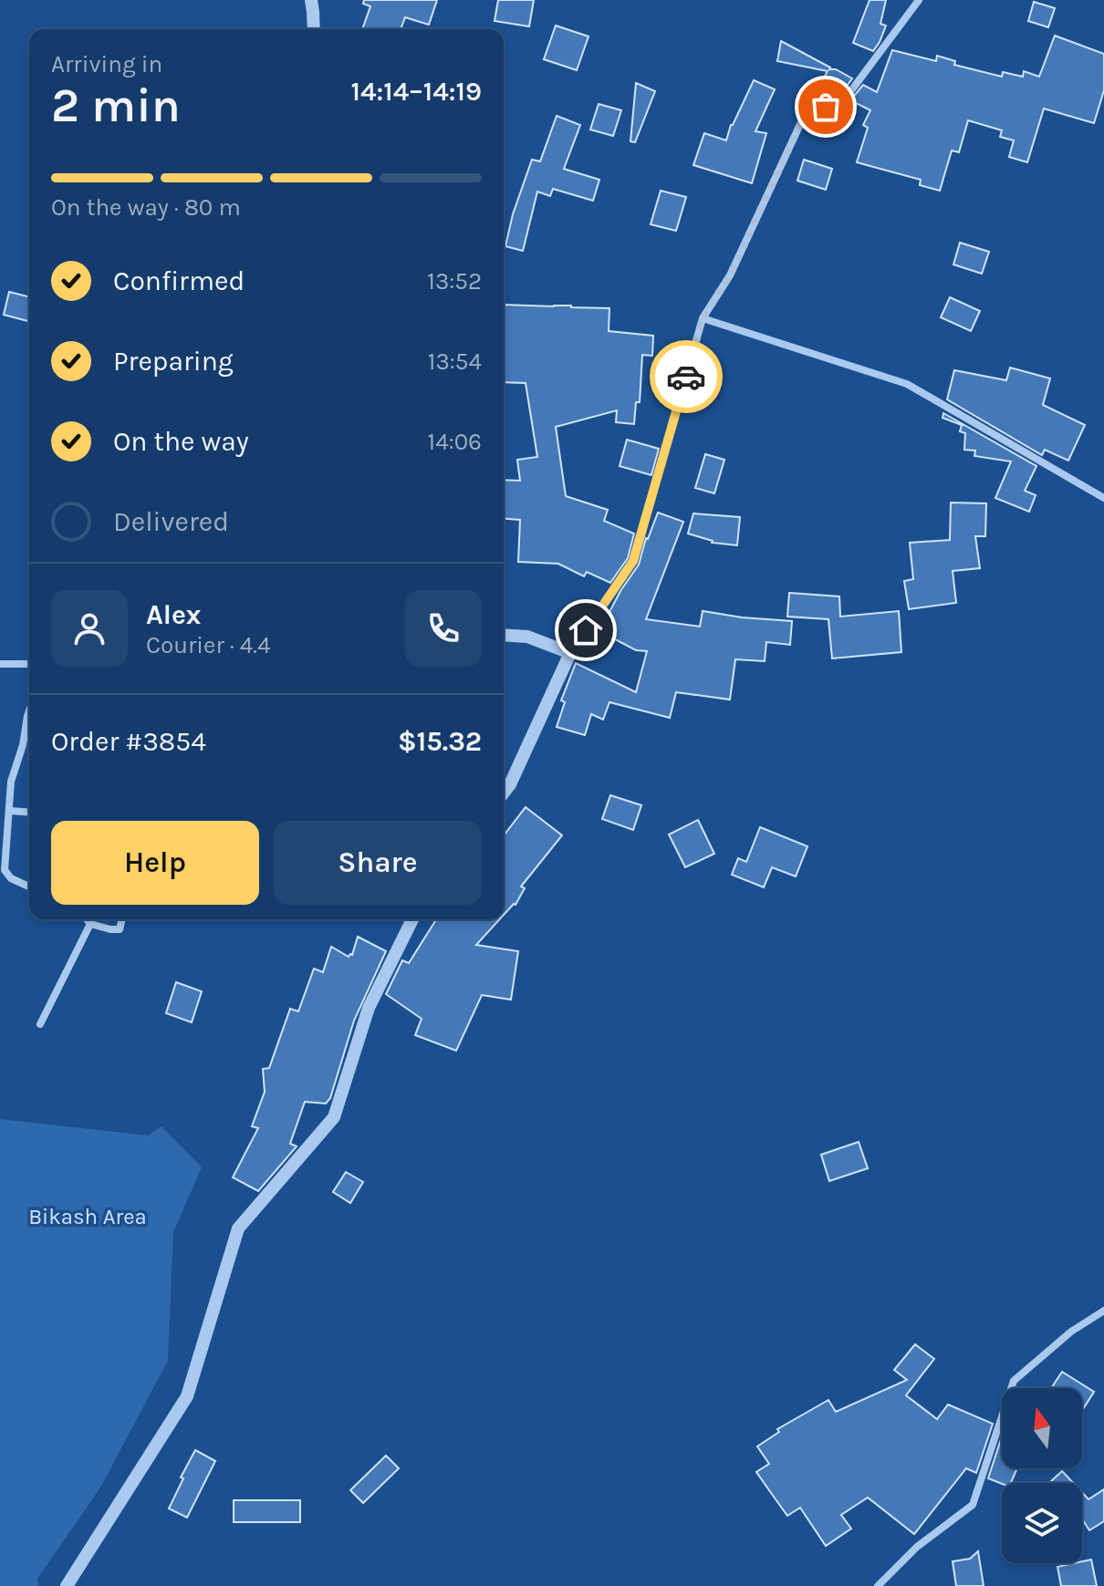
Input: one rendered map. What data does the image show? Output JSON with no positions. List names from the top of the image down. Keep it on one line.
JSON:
{"parks":["Bikash Area"],"north":"top","page":{"heading":["2 min","Arriving in","14:14–14:19"],"panel":["Alex","Courier · 4.4","Order #3854","$15.32"],"bar":"On the way · 80 m","list":[["Confirmed","13:52"],["Preparing","13:54"],["On the way","14:06"],"Delivered"],"buttons":["Help","Share"]}}
